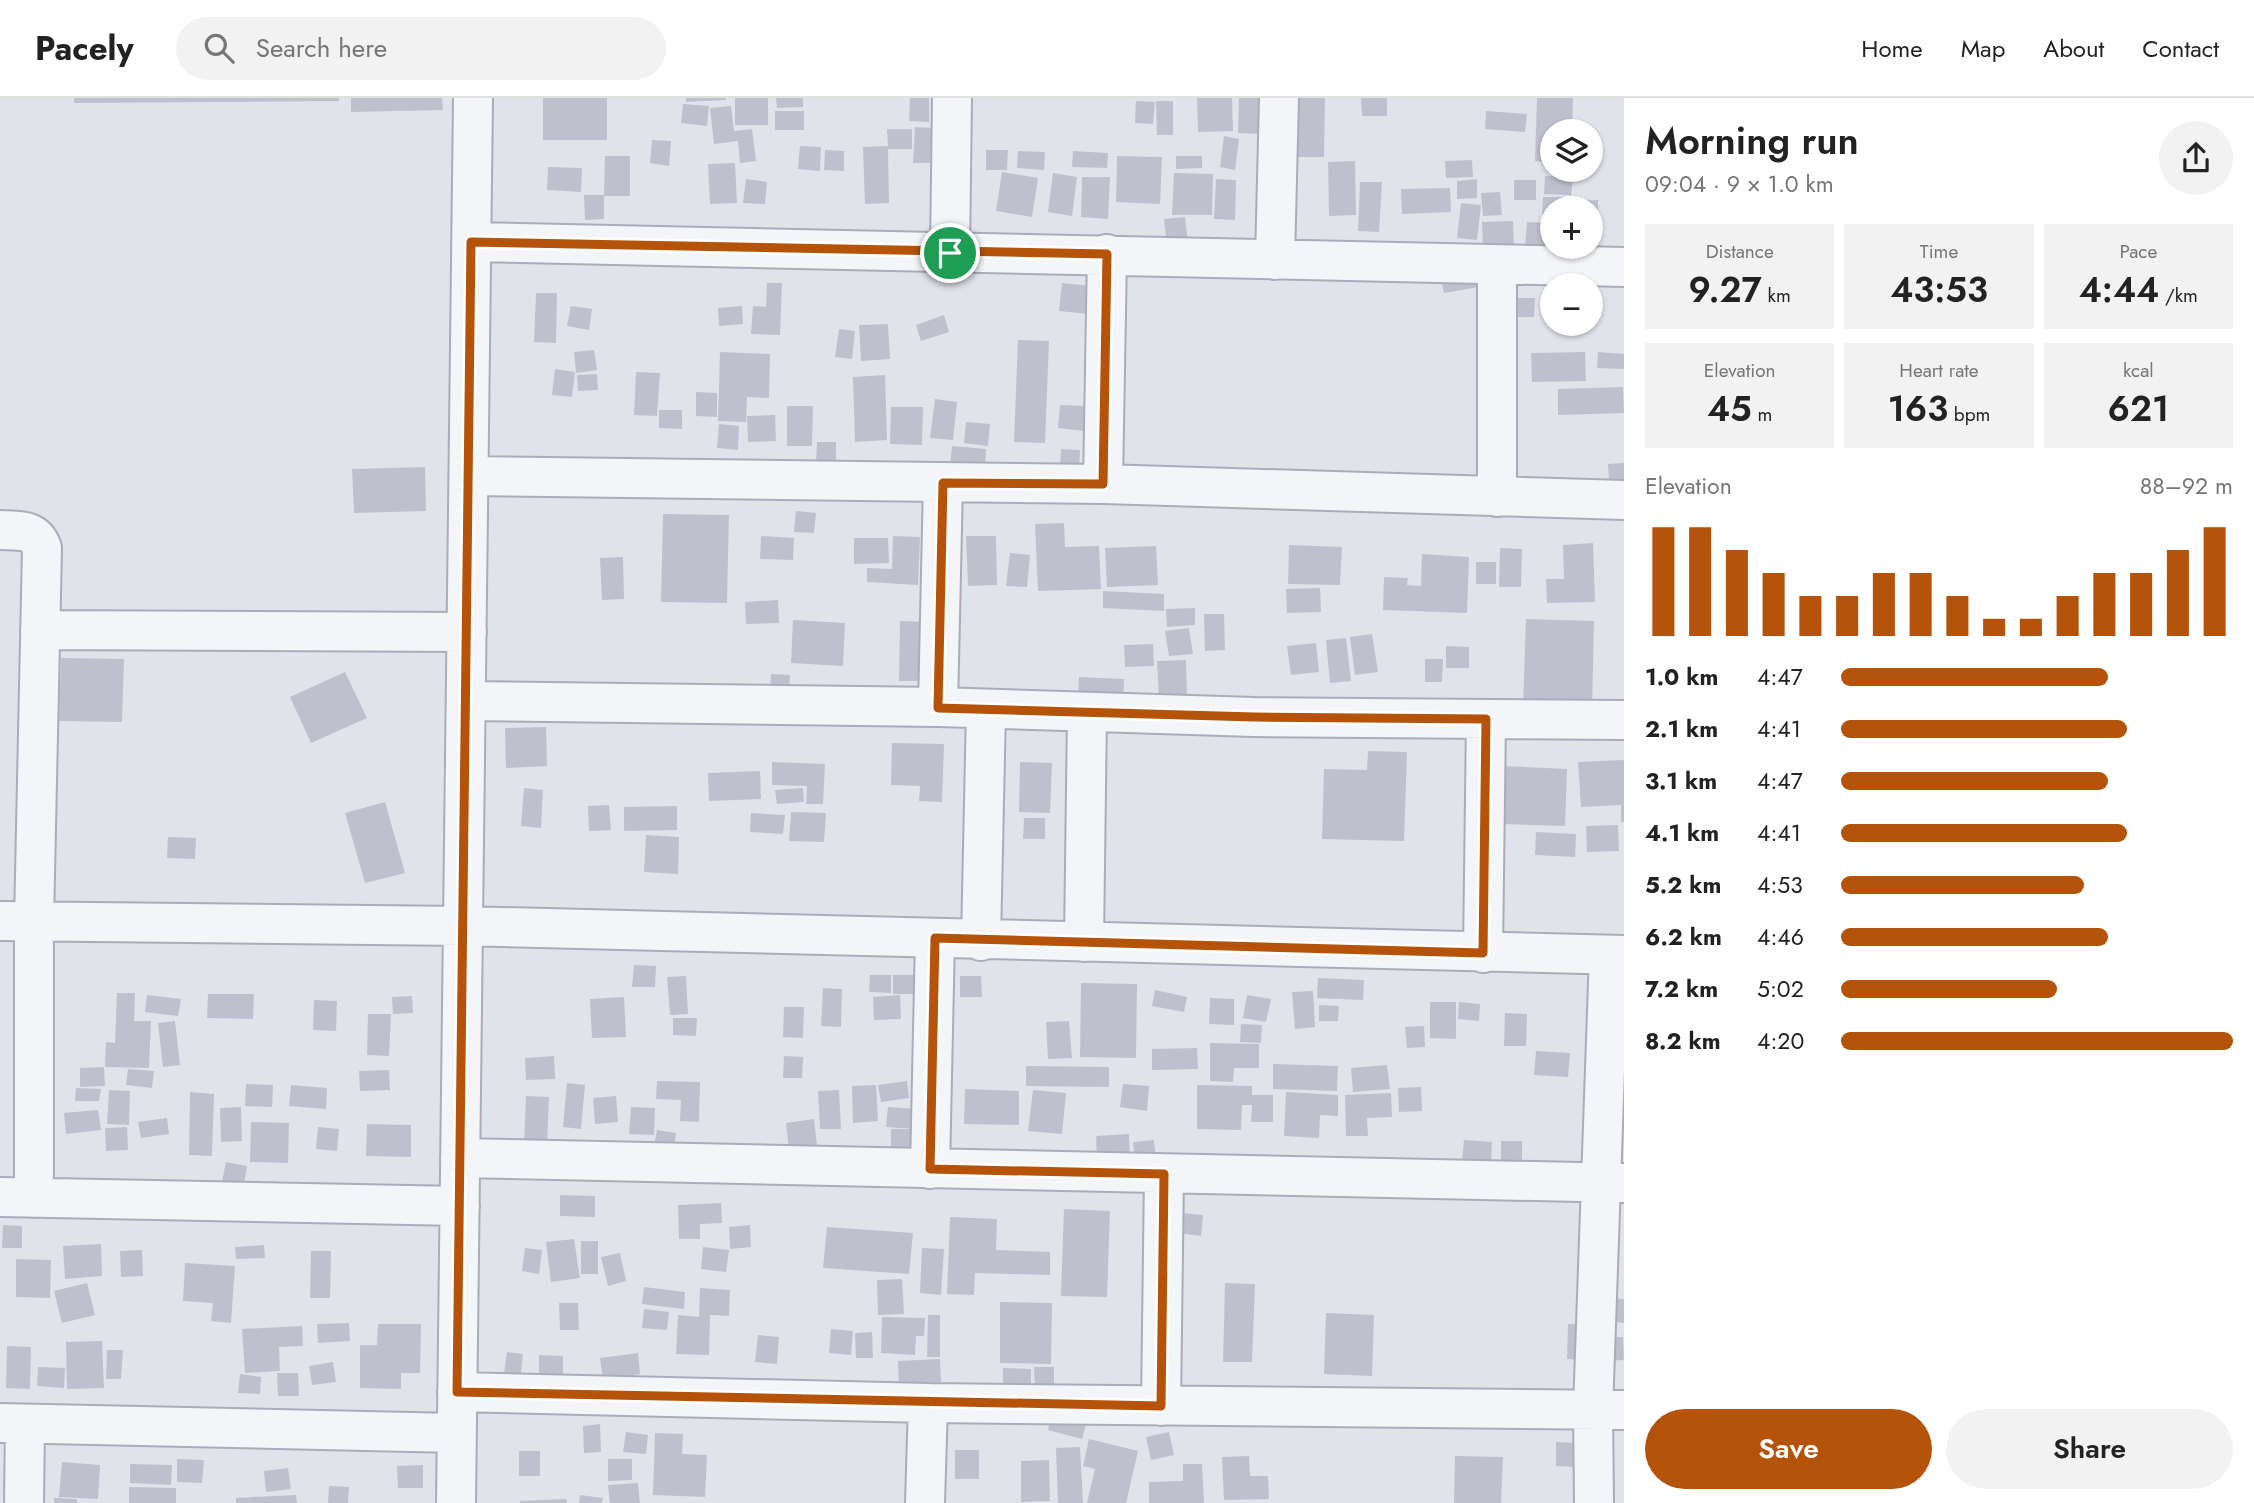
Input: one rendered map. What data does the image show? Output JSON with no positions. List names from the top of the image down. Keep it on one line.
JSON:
{"page":{"header":"Pacely","search":"Search here","nav":["Home","Map","About","Contact"],"heading":["Morning run","09:04 · 9 × 1.0 km"],"map_buttons":["+","−"],"stats":[["Distance","9.27 km"],["Time","43:53"],["Pace","4:44 /km"],["Elevation","45 m"],["Heart rate","163 bpm"],["kcal","621"]],"chart":["Elevation","88–92 m"],"list":[{"name":"1.0 km","note":"4:47"},{"name":"2.1 km","note":"4:41"},{"name":"3.1 km","note":"4:47"},{"name":"4.1 km","note":"4:41"},{"name":"5.2 km","note":"4:53"},{"name":"6.2 km","note":"4:46"},{"name":"7.2 km","note":"5:02"},{"name":"8.2 km","note":"4:20"}],"buttons":["Save","Share"]}}
